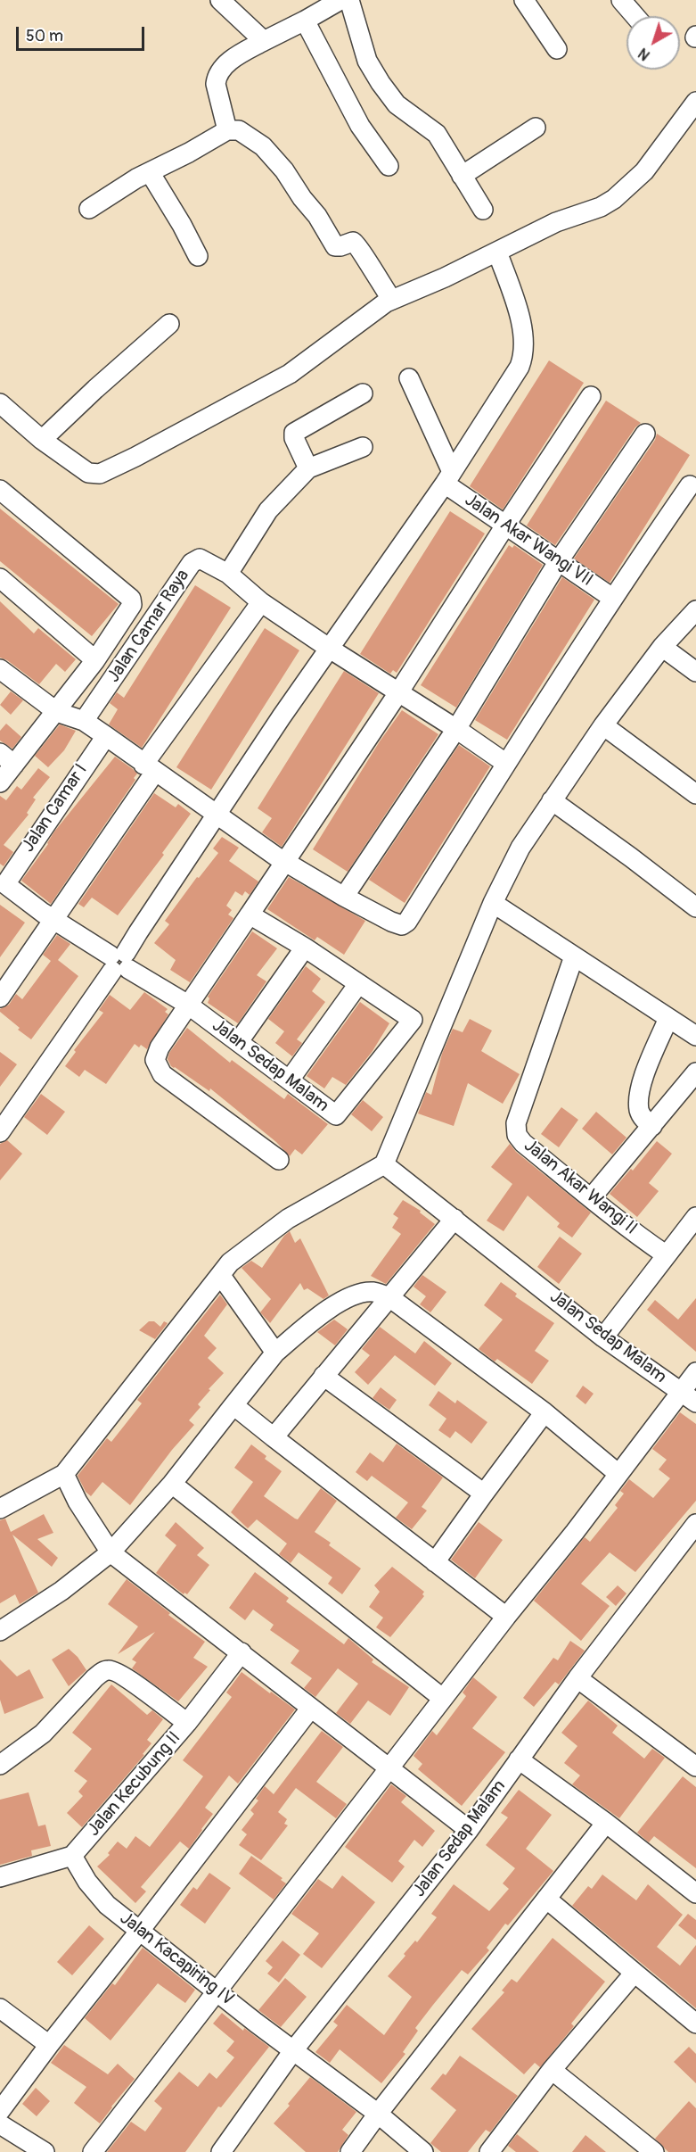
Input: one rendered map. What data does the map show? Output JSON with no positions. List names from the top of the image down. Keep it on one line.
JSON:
{"streets":{"street":["Jalan Akar Wangi VII","Jalan Camar Raya","Jalan Camar I","Jalan Sedap Malam","Jalan Akar Wangi II","Jalan Kecubung II","Jalan Kacapiring IV"]},"crossings":[["Jalan Camar I","Jalan Sedap Malam"],["Jalan Sedap Malam","Jalan Kacapiring IV"],["Jalan Kecubung II","Jalan Kacapiring IV"]],"scale_bar":"50 m","north":"bottom left"}
